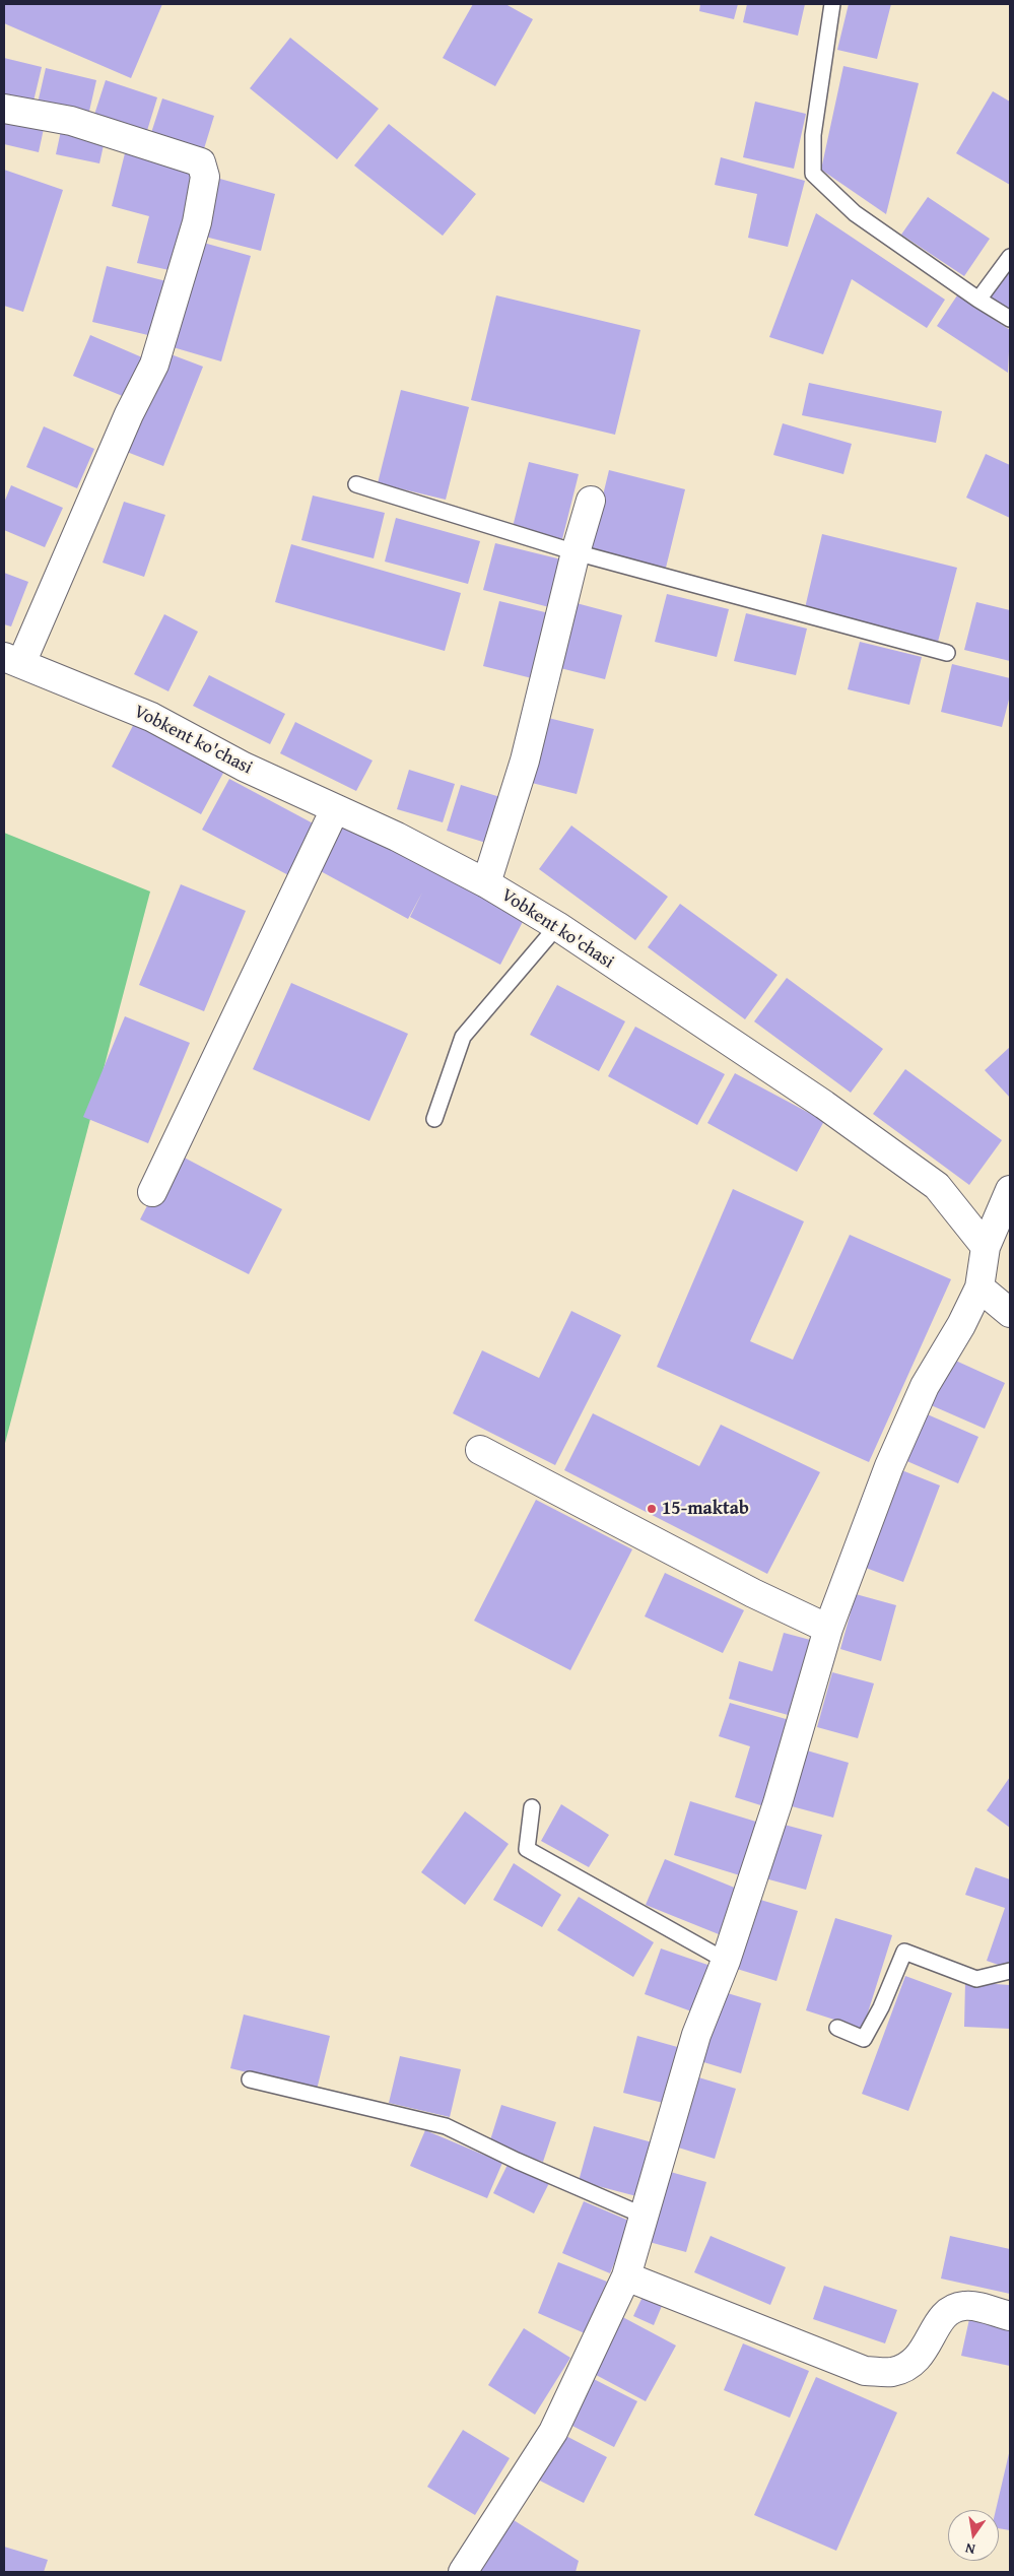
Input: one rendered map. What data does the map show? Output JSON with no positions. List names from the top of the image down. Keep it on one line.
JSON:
{"streets":{"street":["Vobkent ko'chasi"]},"places":["15-maktab"],"north":"bottom"}
